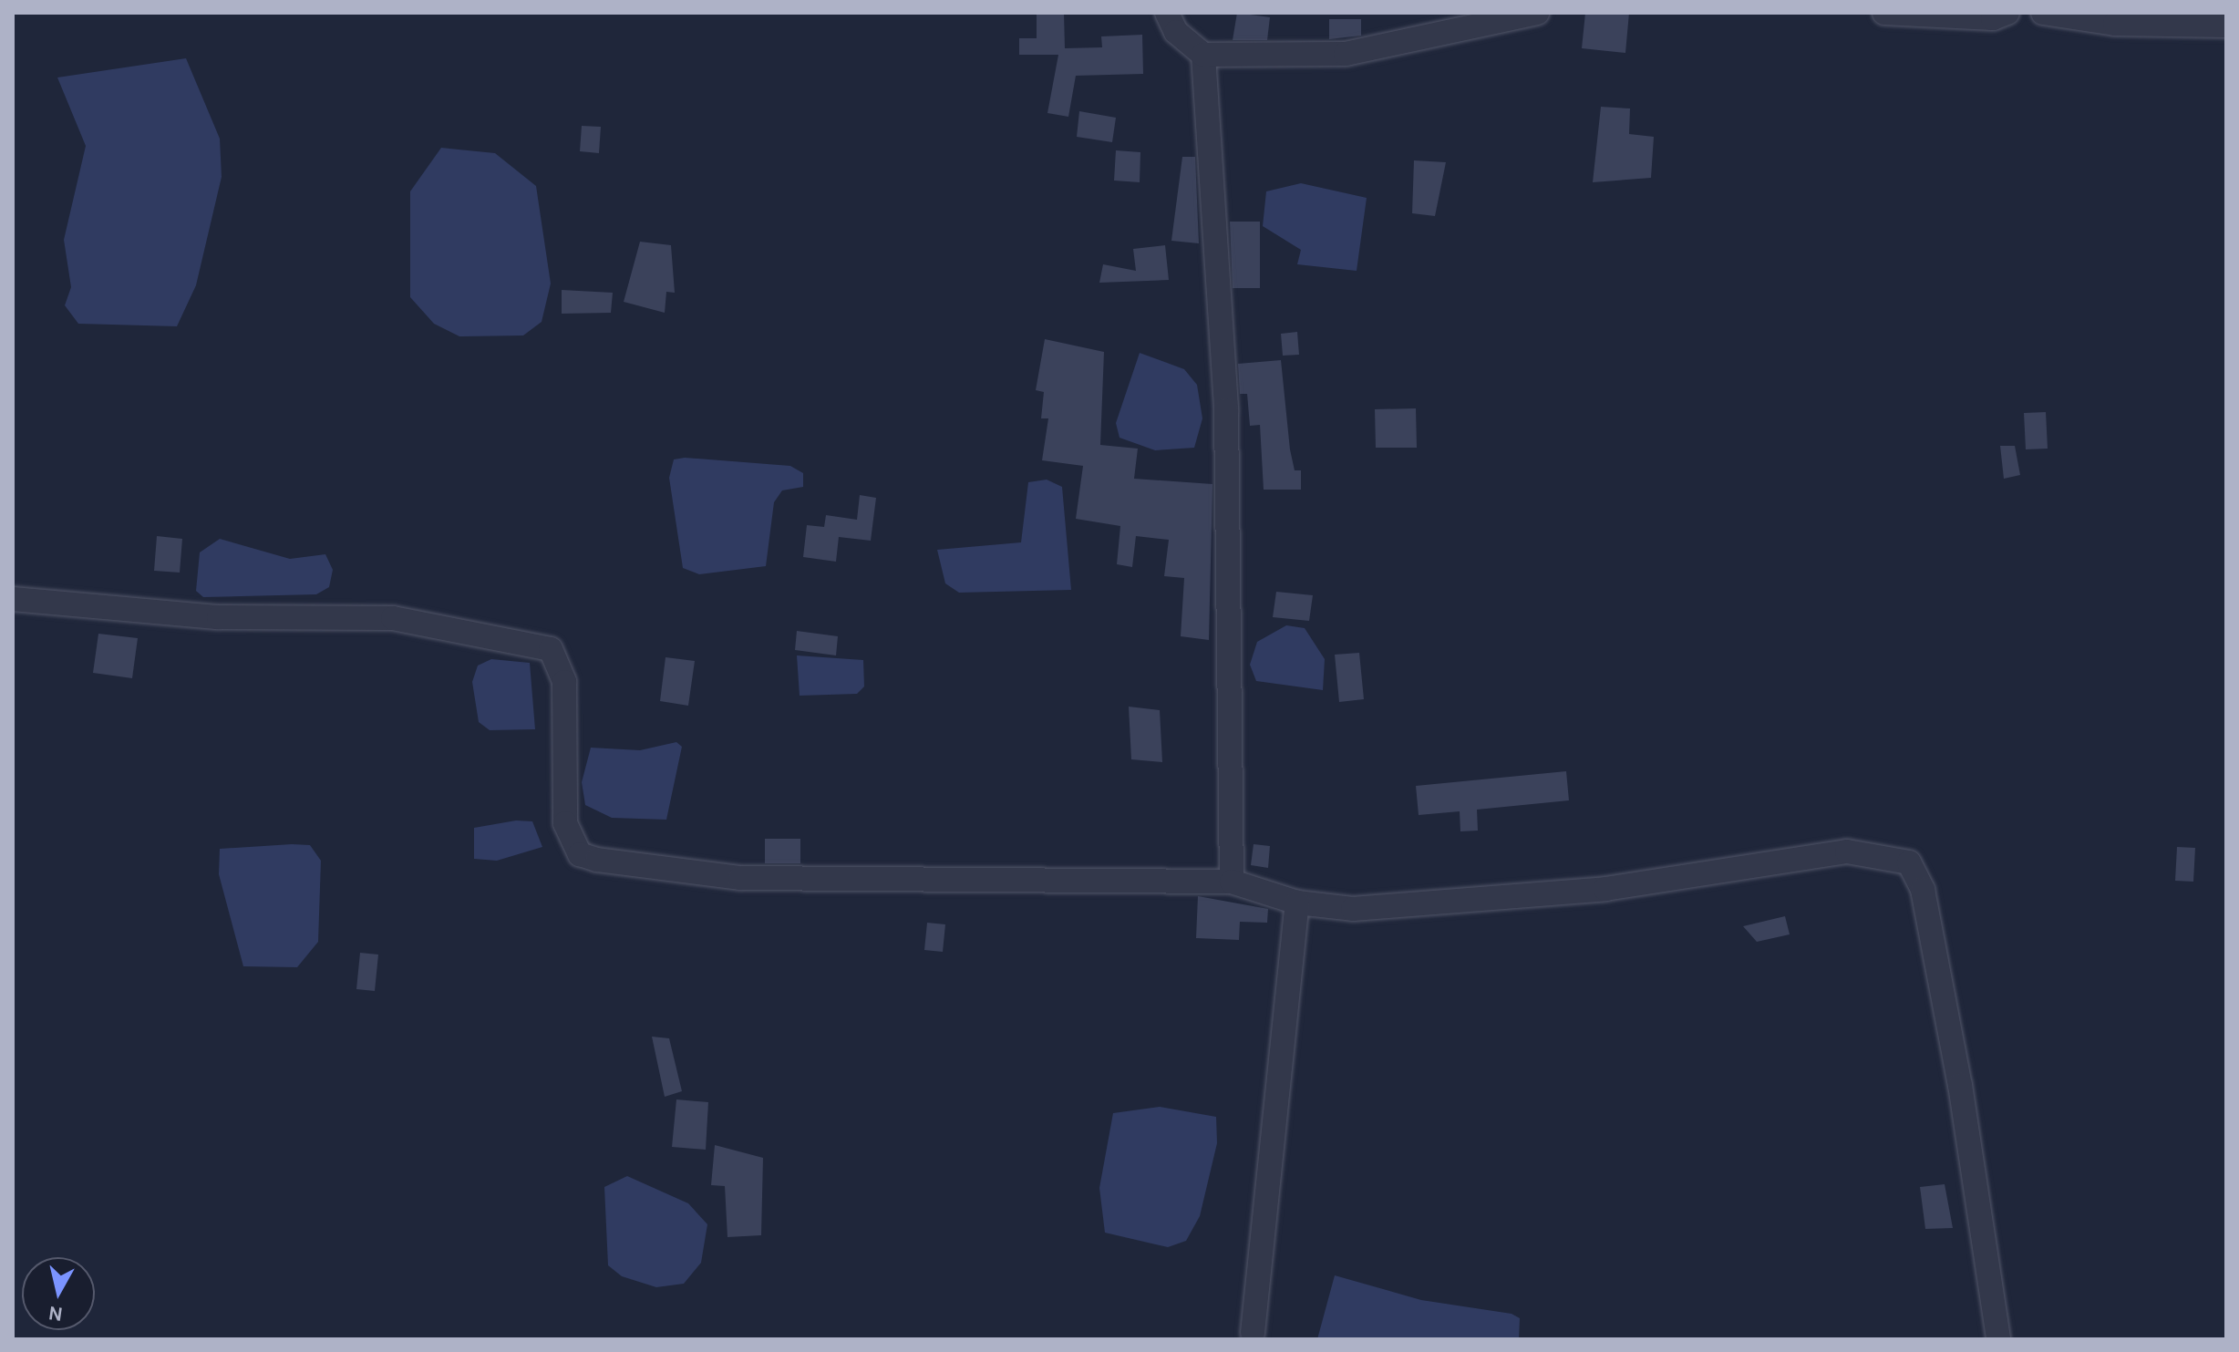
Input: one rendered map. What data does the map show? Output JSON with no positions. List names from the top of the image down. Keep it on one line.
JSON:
{"north":"bottom"}
